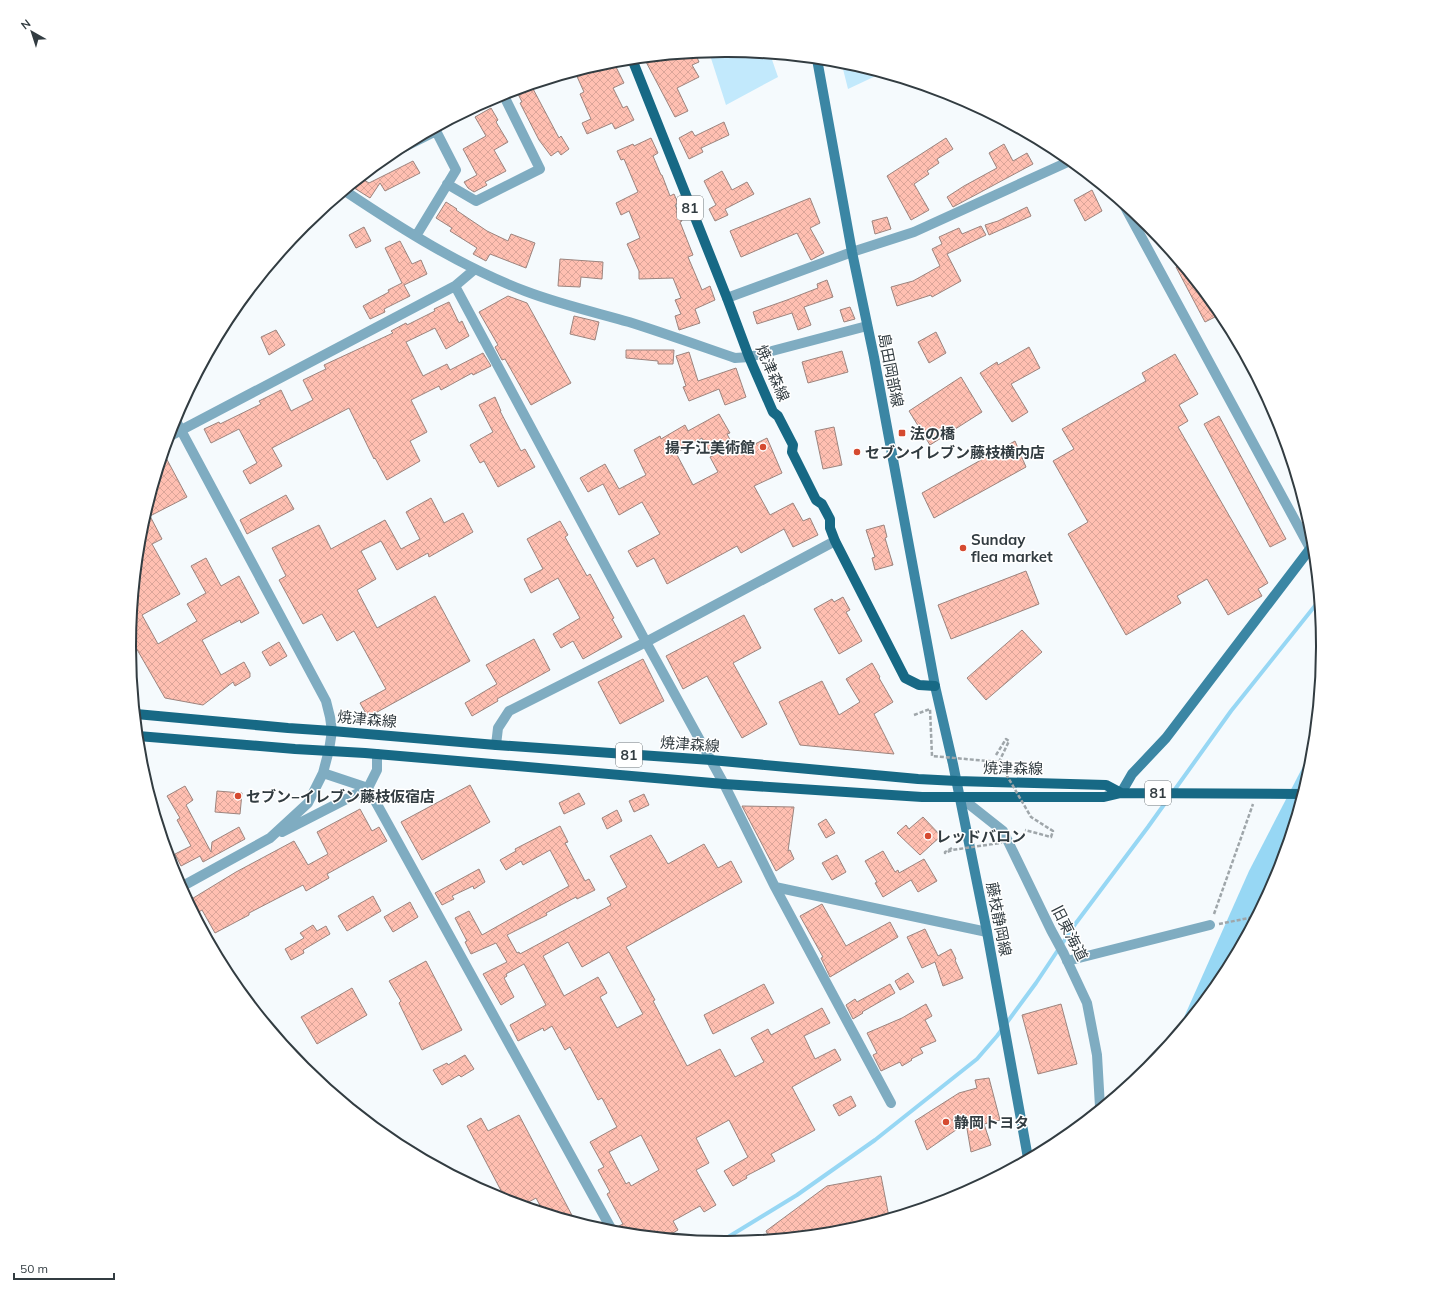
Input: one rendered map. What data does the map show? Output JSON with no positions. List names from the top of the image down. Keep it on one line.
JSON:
{"streets":{"main road":["81","島田岡部線","焼津森線","藤枝静岡線"],"street":["旧東海道"]},"crossings":[["島田岡部線","焼津森線"],["島田岡部線","藤枝静岡線"],["焼津森線","藤枝静岡線"],["焼津森線","旧東海道"],["藤枝静岡線","旧東海道"]],"places":{"transit":["法の橋"],"other":["揚子江美術館","セブンイレブン藤枝横内店","Sunday flea market","セブン−イレブン藤枝仮宿店","レッドバロン","静岡トヨタ"]},"scale_bar":"50 m","north":"top left"}
